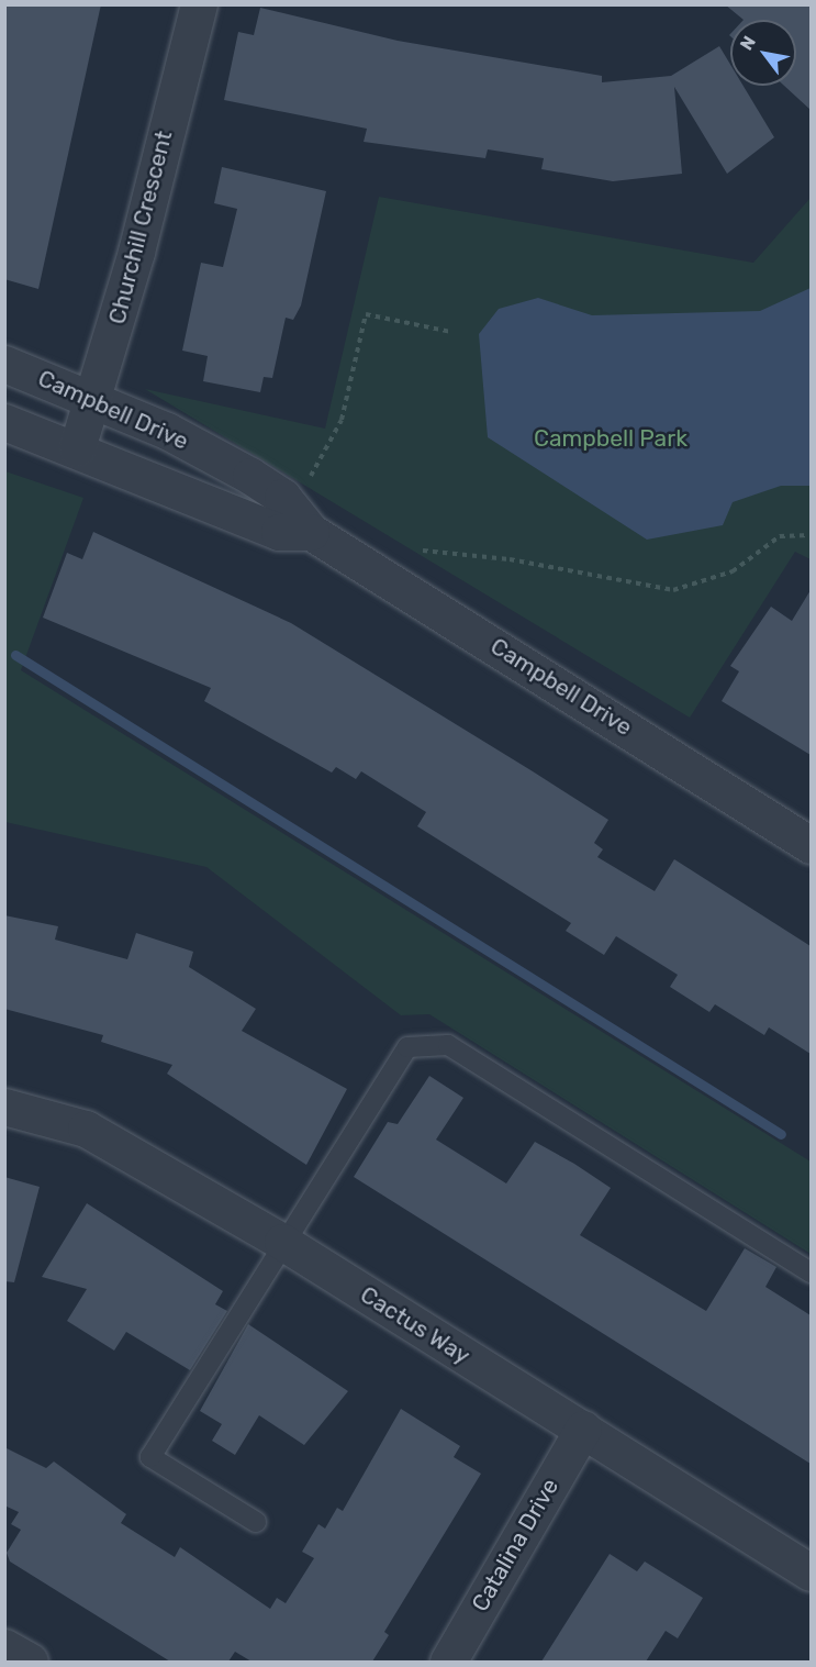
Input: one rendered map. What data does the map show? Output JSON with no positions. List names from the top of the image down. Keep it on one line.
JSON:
{"streets":{"street":["Churchill Crescent","Campbell Drive","Cactus Way","Catalina Drive"]},"crossings":[["Churchill Crescent","Campbell Drive"],["Cactus Way","Catalina Drive"]],"parks":["Campbell Park"],"north":"top left"}
